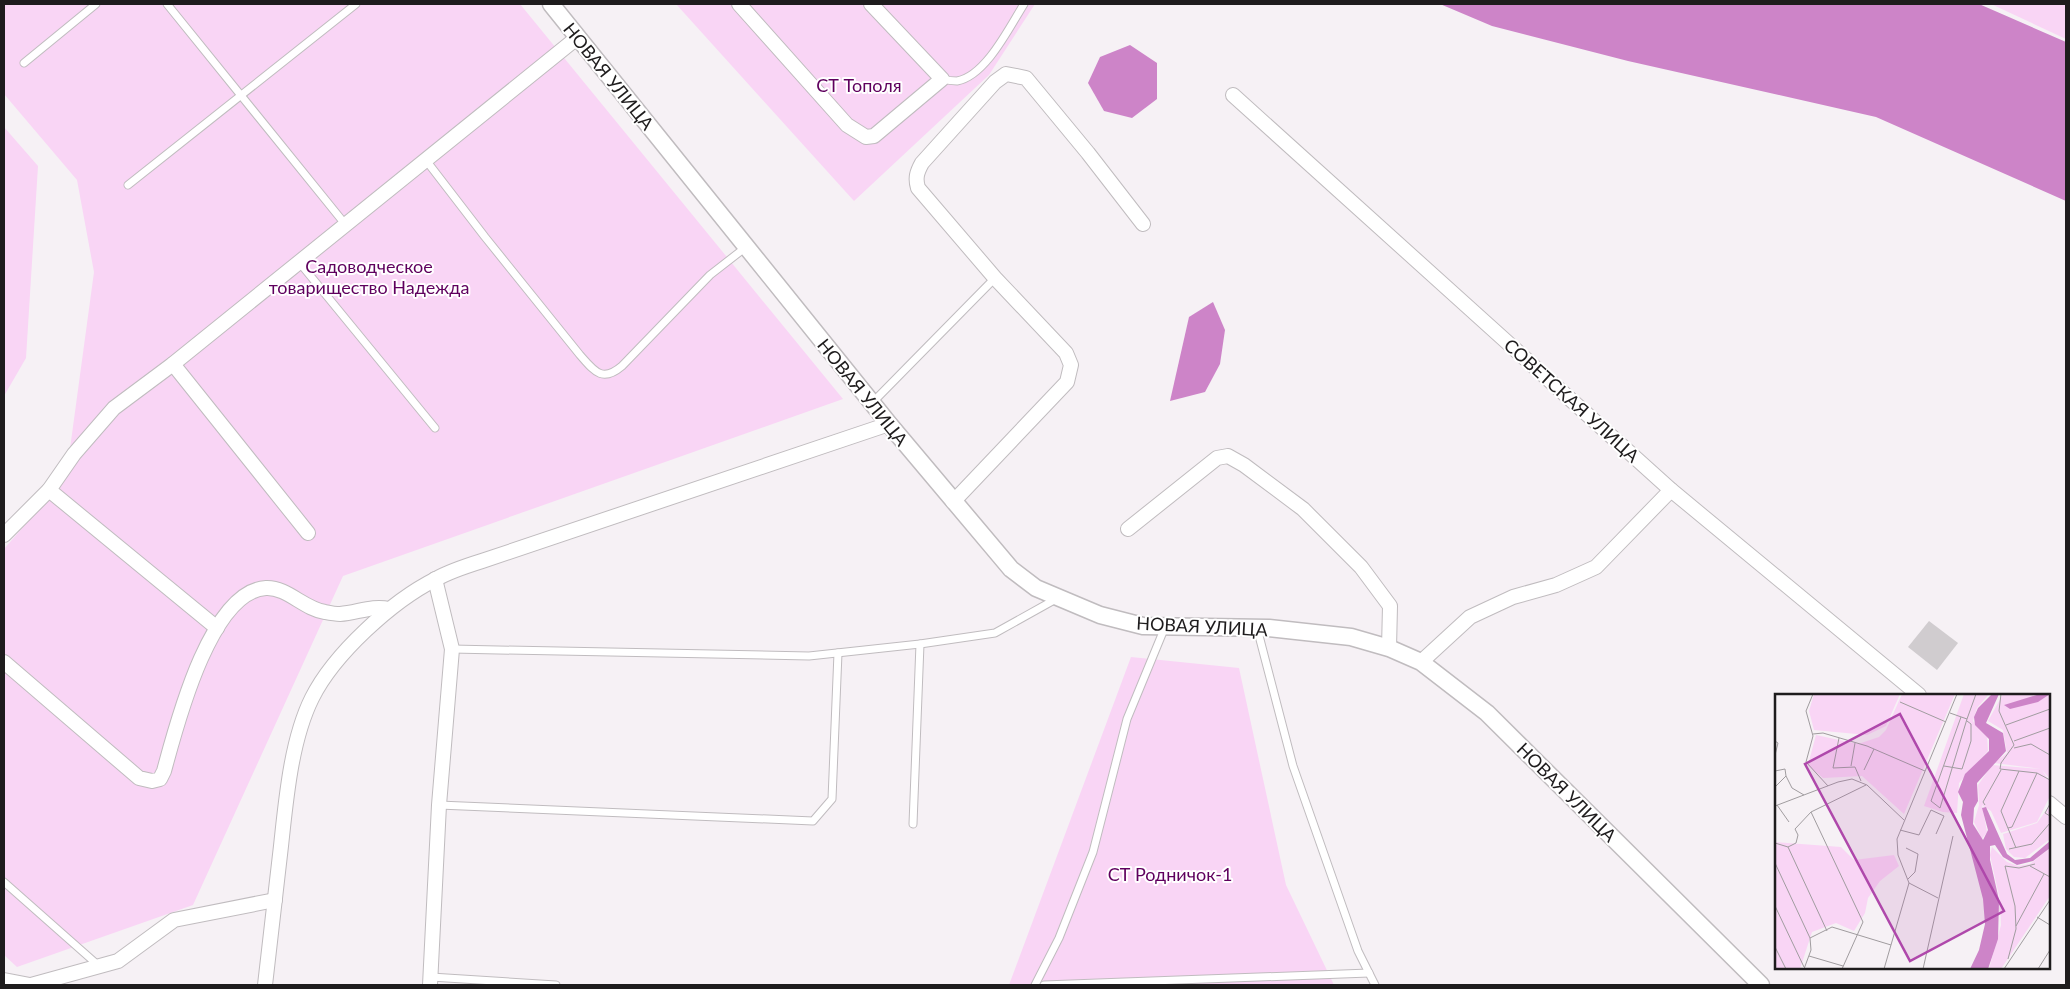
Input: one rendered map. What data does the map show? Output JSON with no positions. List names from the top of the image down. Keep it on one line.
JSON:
{"streets":{"street":["НОВАЯ УЛИЦА","СОВЕТСКАЯ УЛИЦА"]},"parks":["СТ Тополя","Садоводческое товарищество Надежда","СТ Родничок-1"]}
